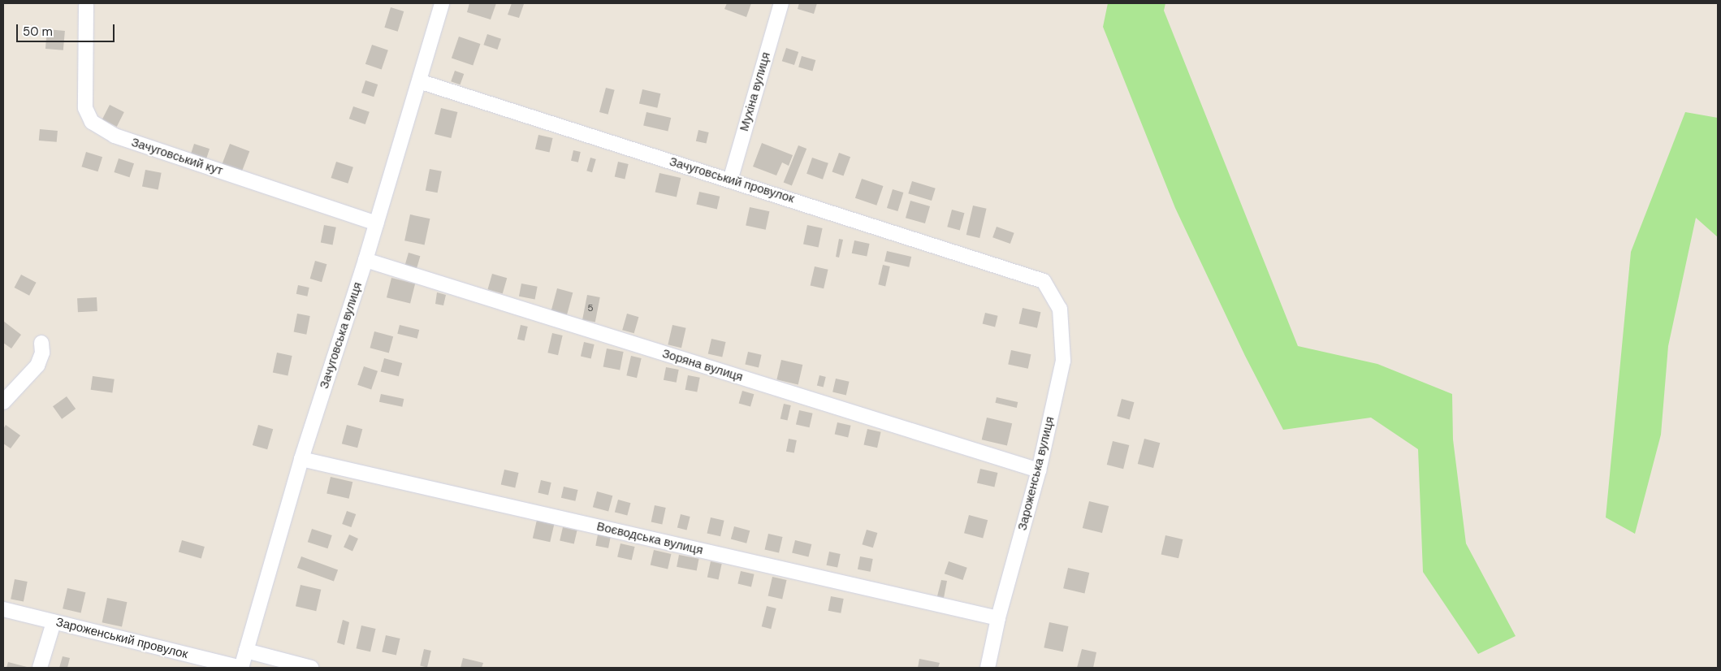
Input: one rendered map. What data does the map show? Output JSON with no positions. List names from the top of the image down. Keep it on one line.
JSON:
{"streets":{"street":["Мухіна вулиця","Зачуговський кут","Зачуговський провулок","Зачуговська вулиця","Зоряна вулиця","Зароженська вулиця","Воєводська вулиця","Зароженський провулок"]},"crossings":[["Мухіна вулиця","Зачуговський провулок"],["Зачуговський кут","Зачуговська вулиця"],["Зачуговський провулок","Зачуговська вулиця"],["Зачуговський провулок","Зароженська вулиця"],["Зачуговська вулиця","Зоряна вулиця"],["Зачуговська вулиця","Воєводська вулиця"],["Зачуговська вулиця","Зароженський провулок"],["Зоряна вулиця","Зароженська вулиця"],["Зароженська вулиця","Воєводська вулиця"]],"house_numbers":["5"],"scale_bar":"50 m"}
